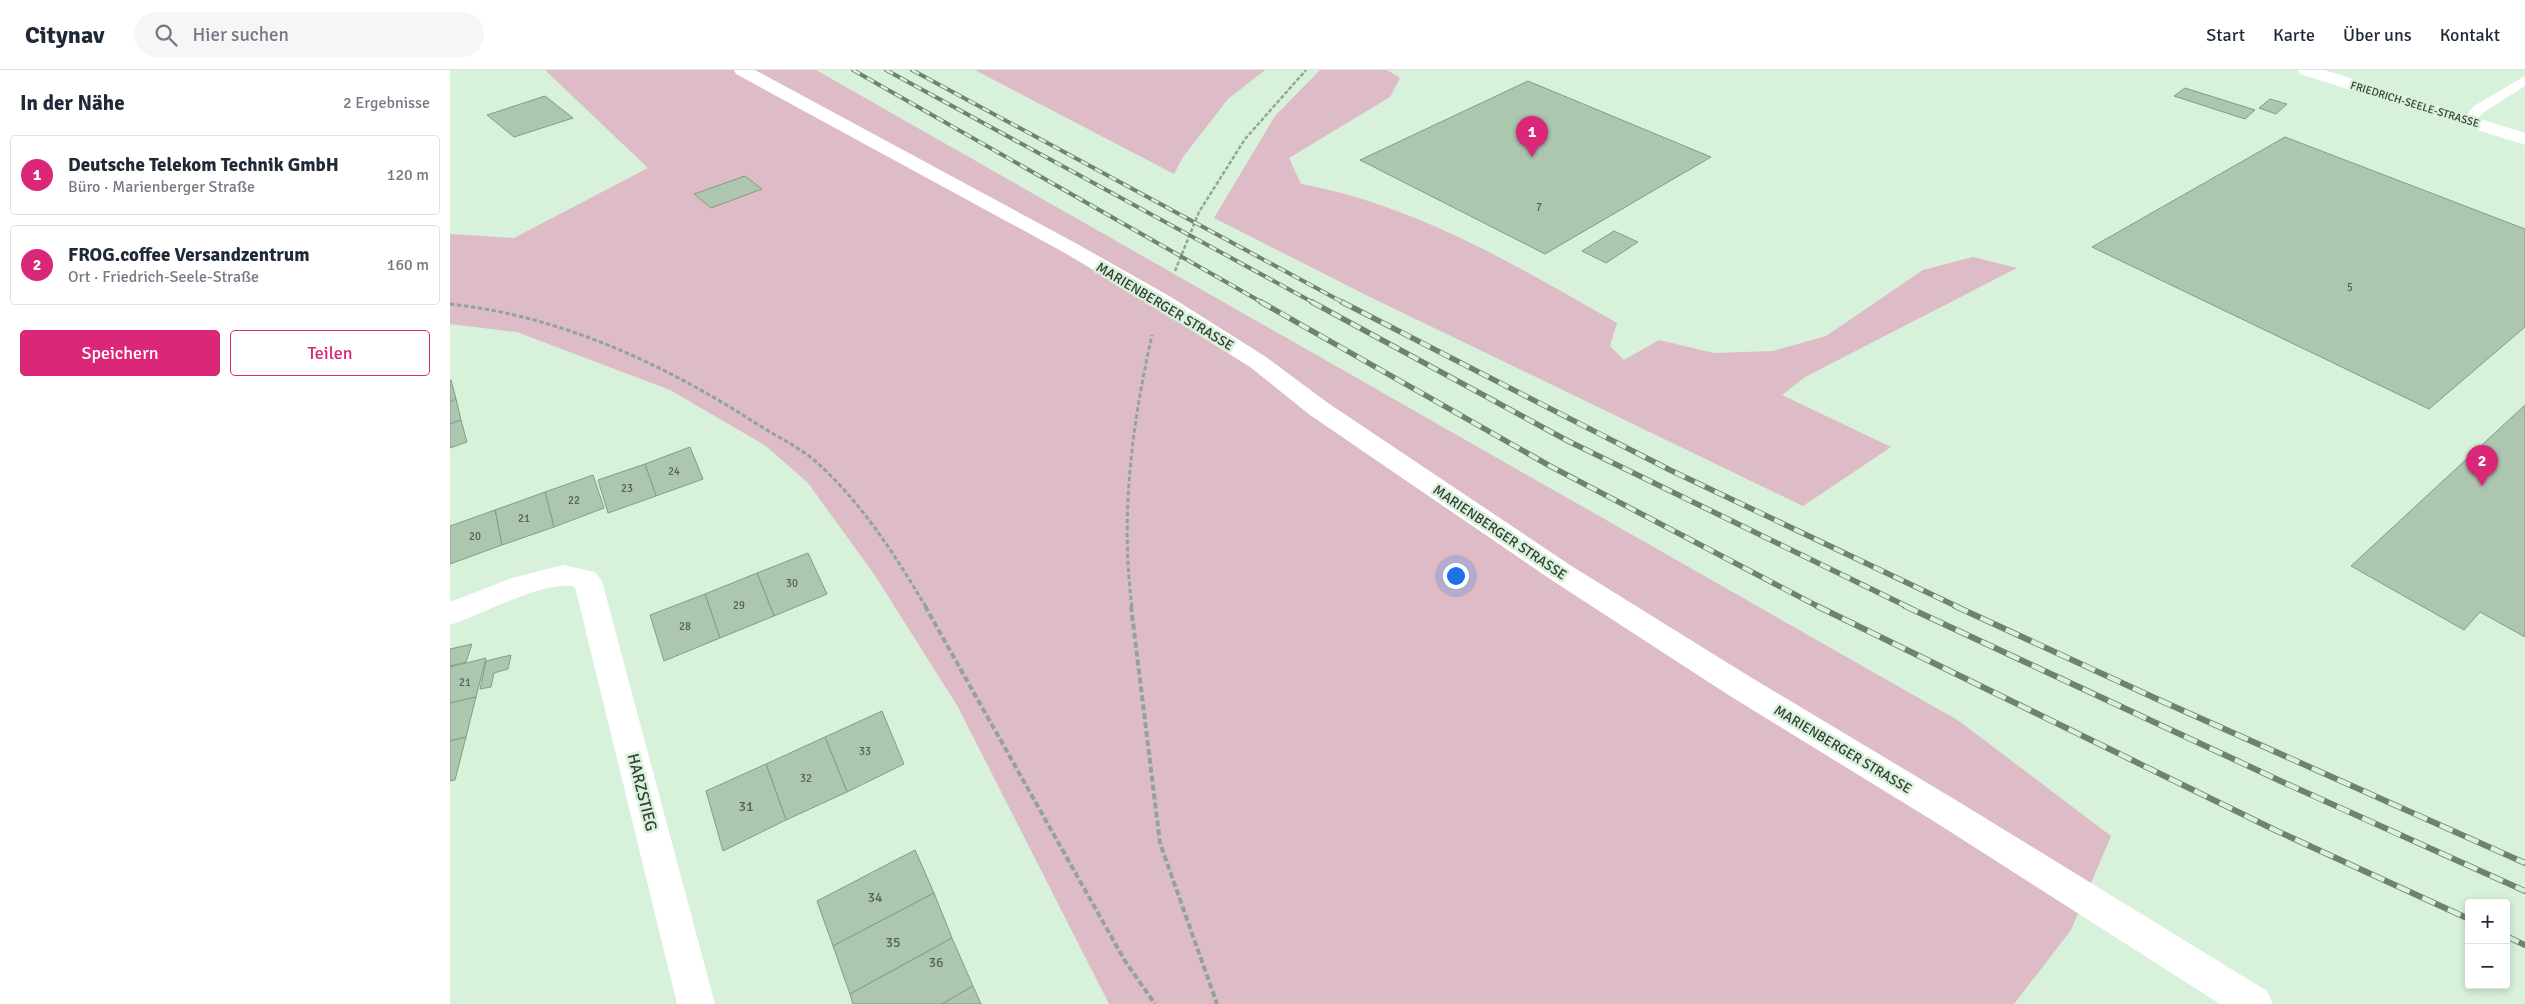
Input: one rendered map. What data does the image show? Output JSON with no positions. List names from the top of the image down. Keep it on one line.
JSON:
{"streets":{"street":["FRIEDRICH-SEELE-STRASSE","MARIENBERGER STRASSE","HARZSTIEG"]},"house_numbers":["7","5","24","23","22","21","20","30","29","28","21","33","32","31","34","35","36"],"page":{"header":"Citynav","search":"Hier suchen","nav":["Start","Karte","Über uns","Kontakt"],"heading":["In der Nähe","2 Ergebnisse"],"pins":["1","2"],"list":[{"mark":"1","name":"Deutsche Telekom Technik GmbH","note":"Büro · Marienberger Straße","value":"120 m"},{"mark":"2","name":"FROG.coffee Versandzentrum","note":"Ort · Friedrich-Seele-Straße","value":"160 m"}],"buttons":["Speichern","Teilen"],"map_buttons":["+","−"]}}
